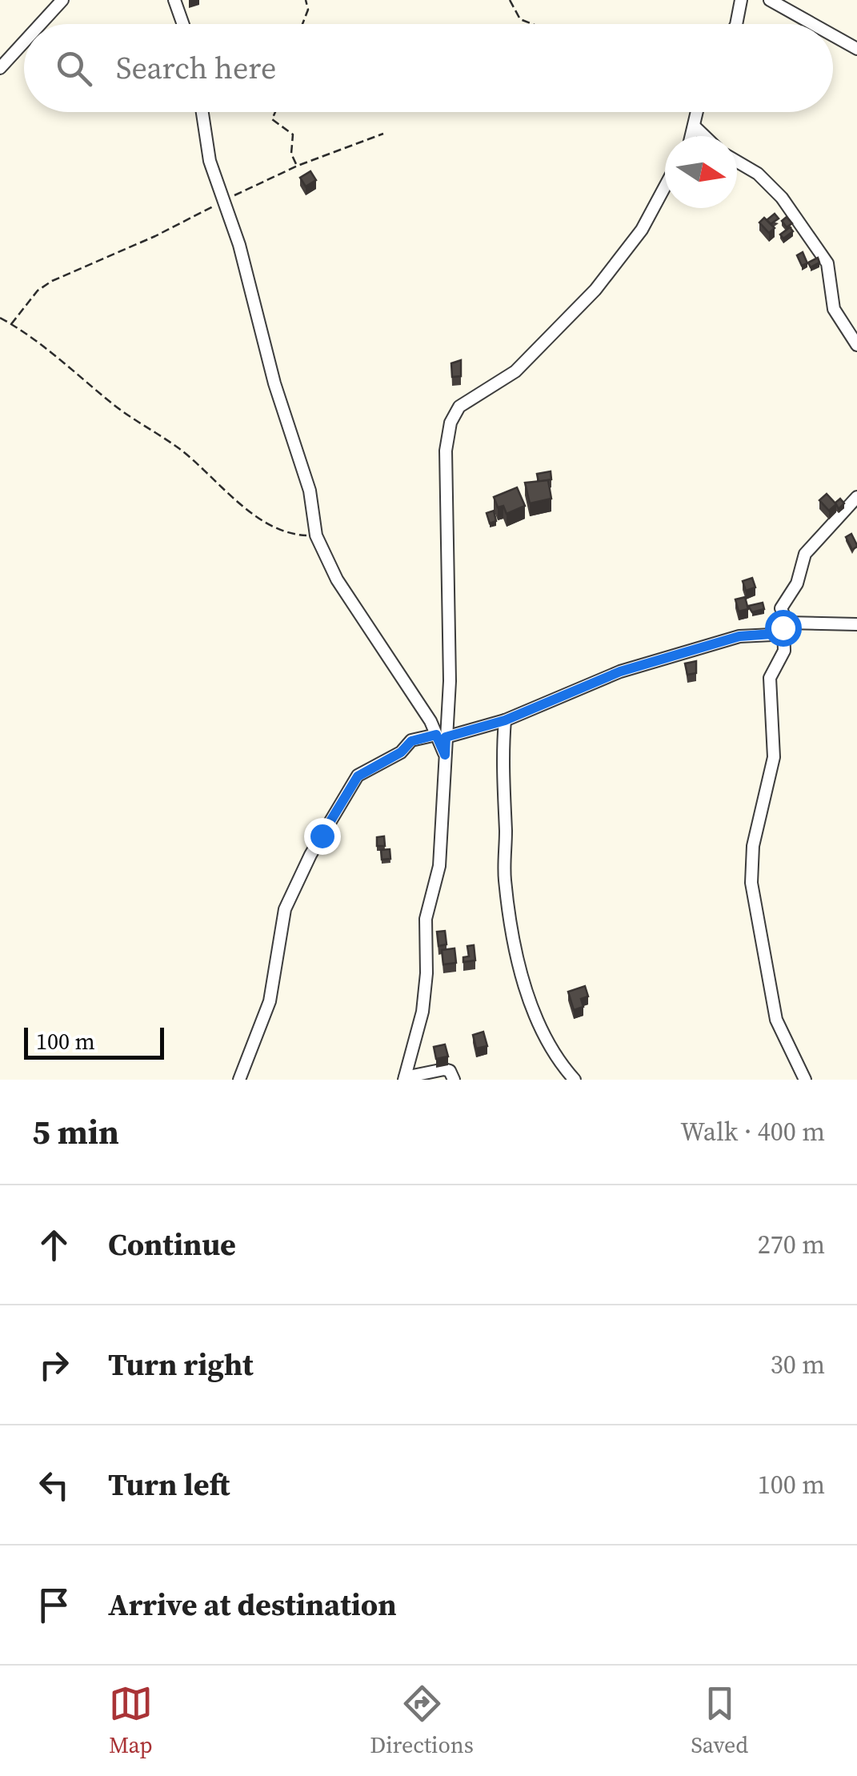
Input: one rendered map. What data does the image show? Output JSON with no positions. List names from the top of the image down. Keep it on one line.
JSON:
{"scale_bar":"100 m","north":"right","page":{"search":"Search here","scale":"100 m","heading":["5 min","Walk · 400 m"],"list":[["Continue","270 m"],["Turn right","30 m"],["Turn left","100 m"],"Arrive at destination"],"nav":["Map","Directions","Saved"]}}
